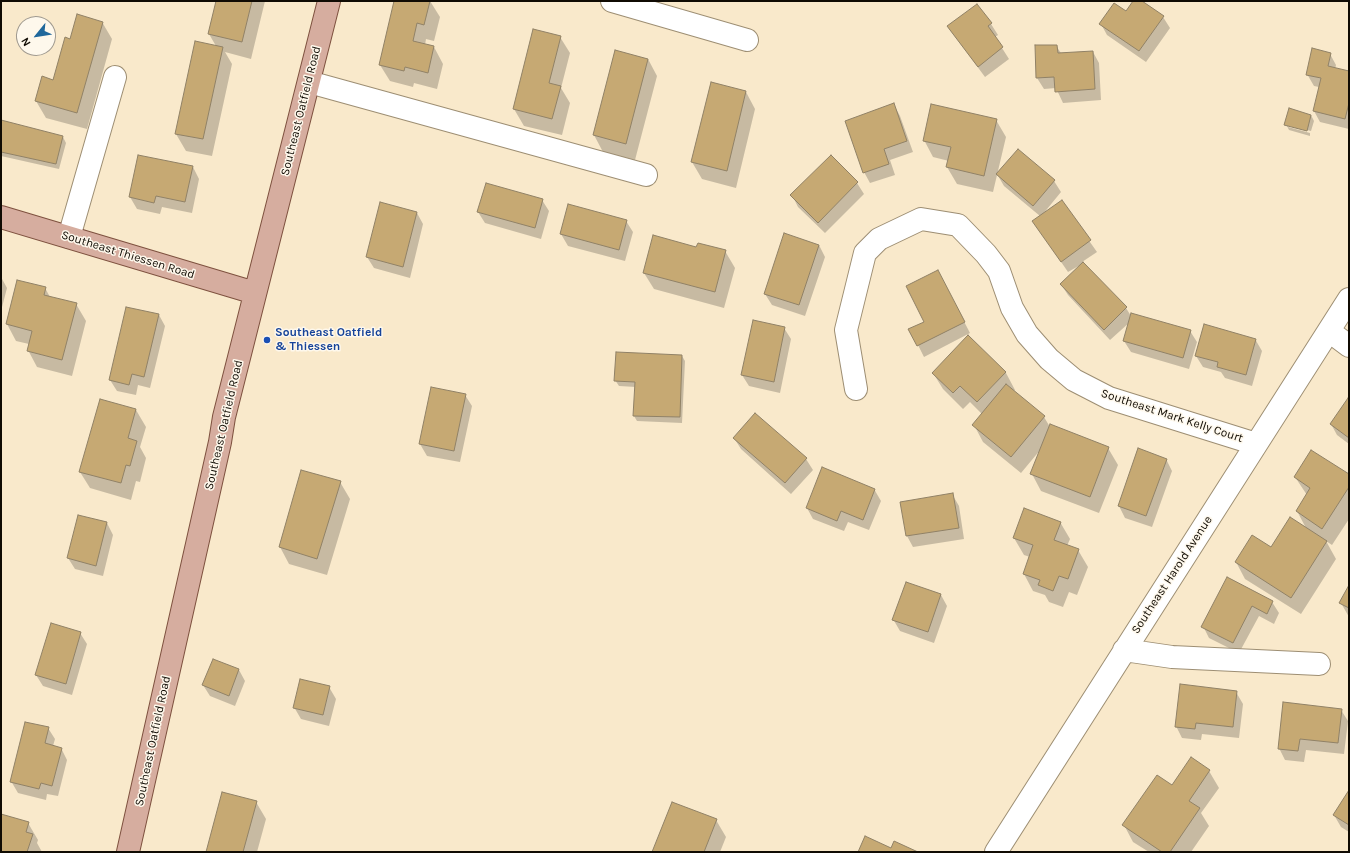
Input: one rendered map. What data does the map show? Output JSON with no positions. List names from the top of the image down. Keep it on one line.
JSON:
{"streets":{"main road":["Southeast Oatfield Road","Southeast Thiessen Road"],"street":["Southeast Mark Kelly Court","Southeast Harold Avenue"]},"crossings":[["Southeast Oatfield Road","Southeast Thiessen Road"],["Southeast Mark Kelly Court","Southeast Harold Avenue"]],"places":["Southeast Oatfield & Thiessen"],"north":"bottom left"}
